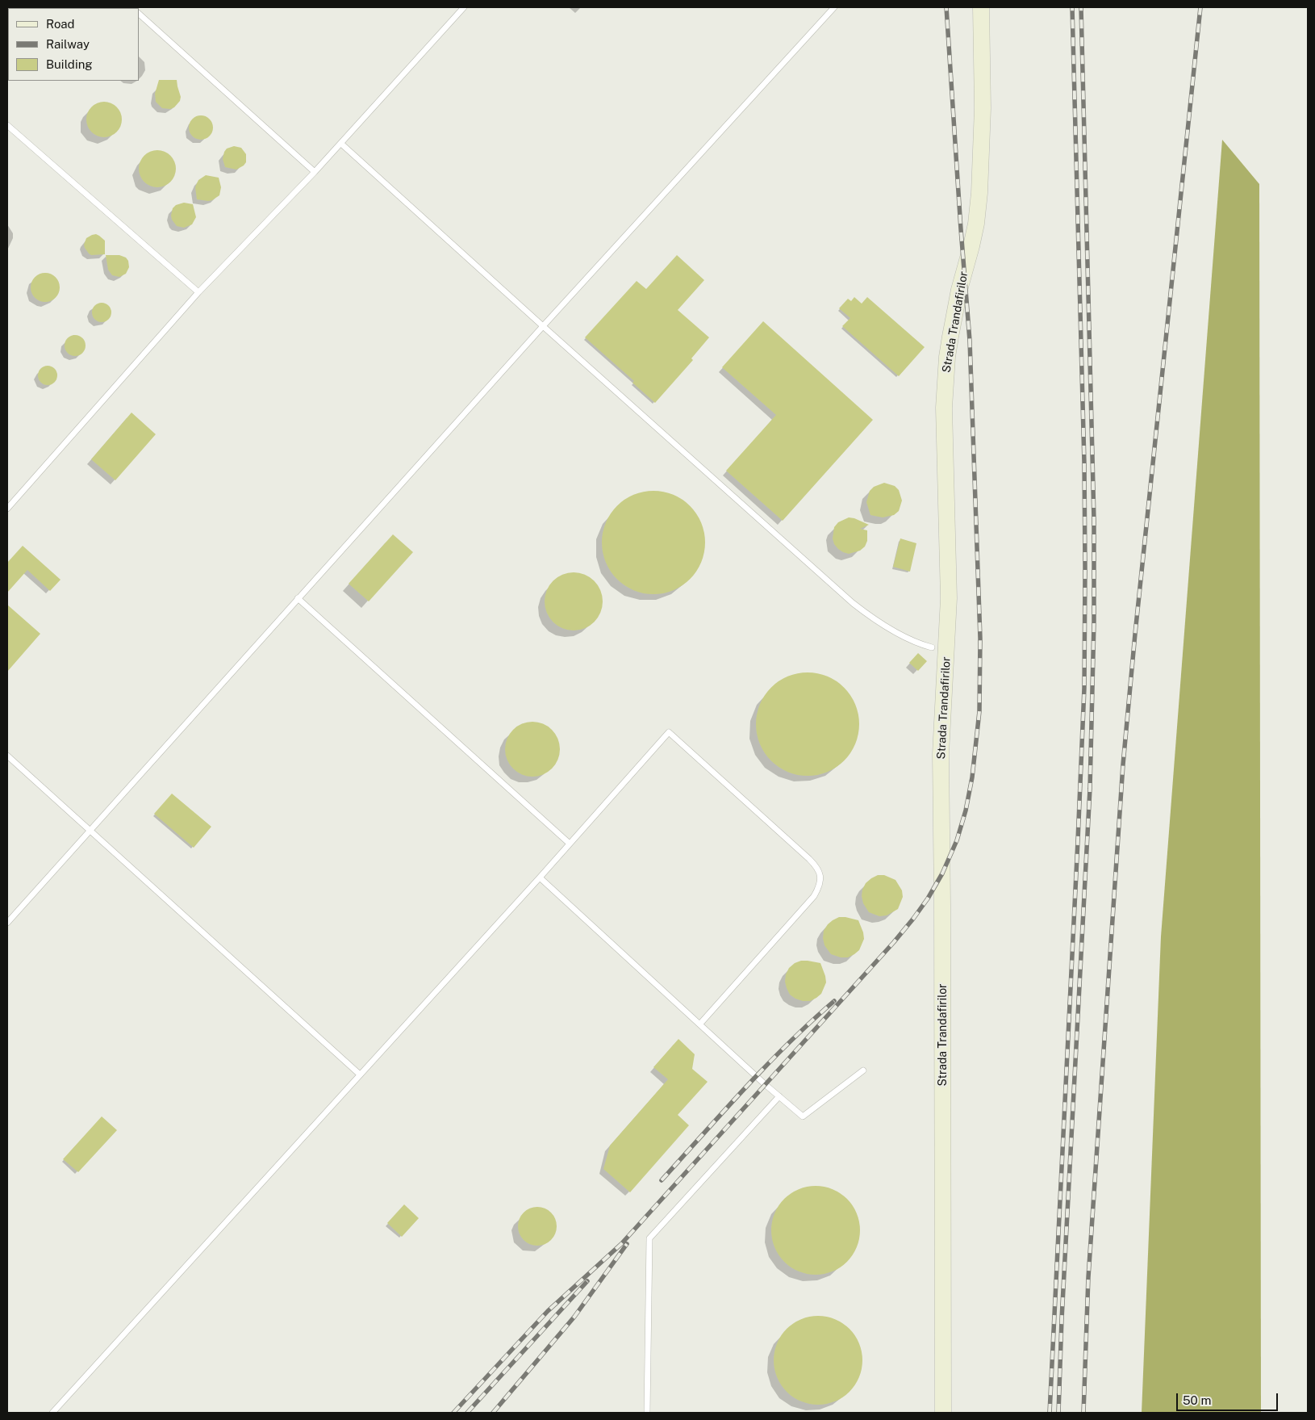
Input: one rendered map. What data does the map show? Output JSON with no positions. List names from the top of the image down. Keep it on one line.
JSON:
{"streets":{"main road":["Strada Trandafirilor"]},"legend":["Road","Railway","Building"],"scale_bar":"50 m"}
